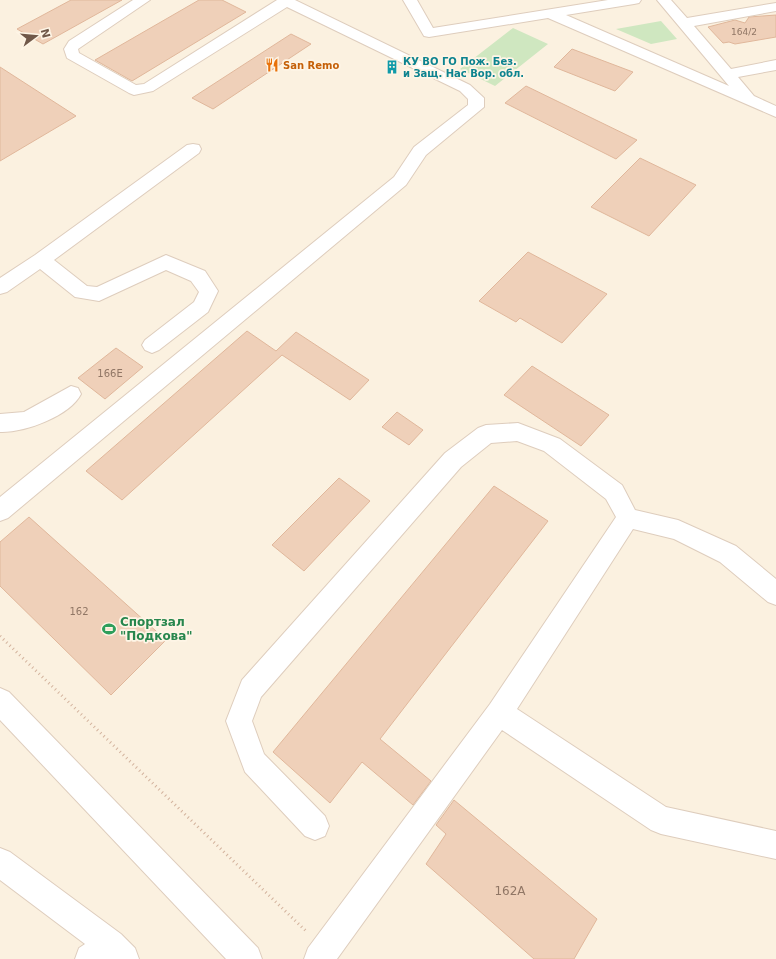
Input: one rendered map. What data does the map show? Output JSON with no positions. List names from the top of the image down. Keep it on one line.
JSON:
{"places":{"restaurant":["San Remo"],"building":["КУ ВО ГО Пож. Без. и Защ. Нас Вор. обл."],"sports":["Спортзал \"Подкова\""]},"house_numbers":["164/2","166Е","162","162А"],"north":"right"}
